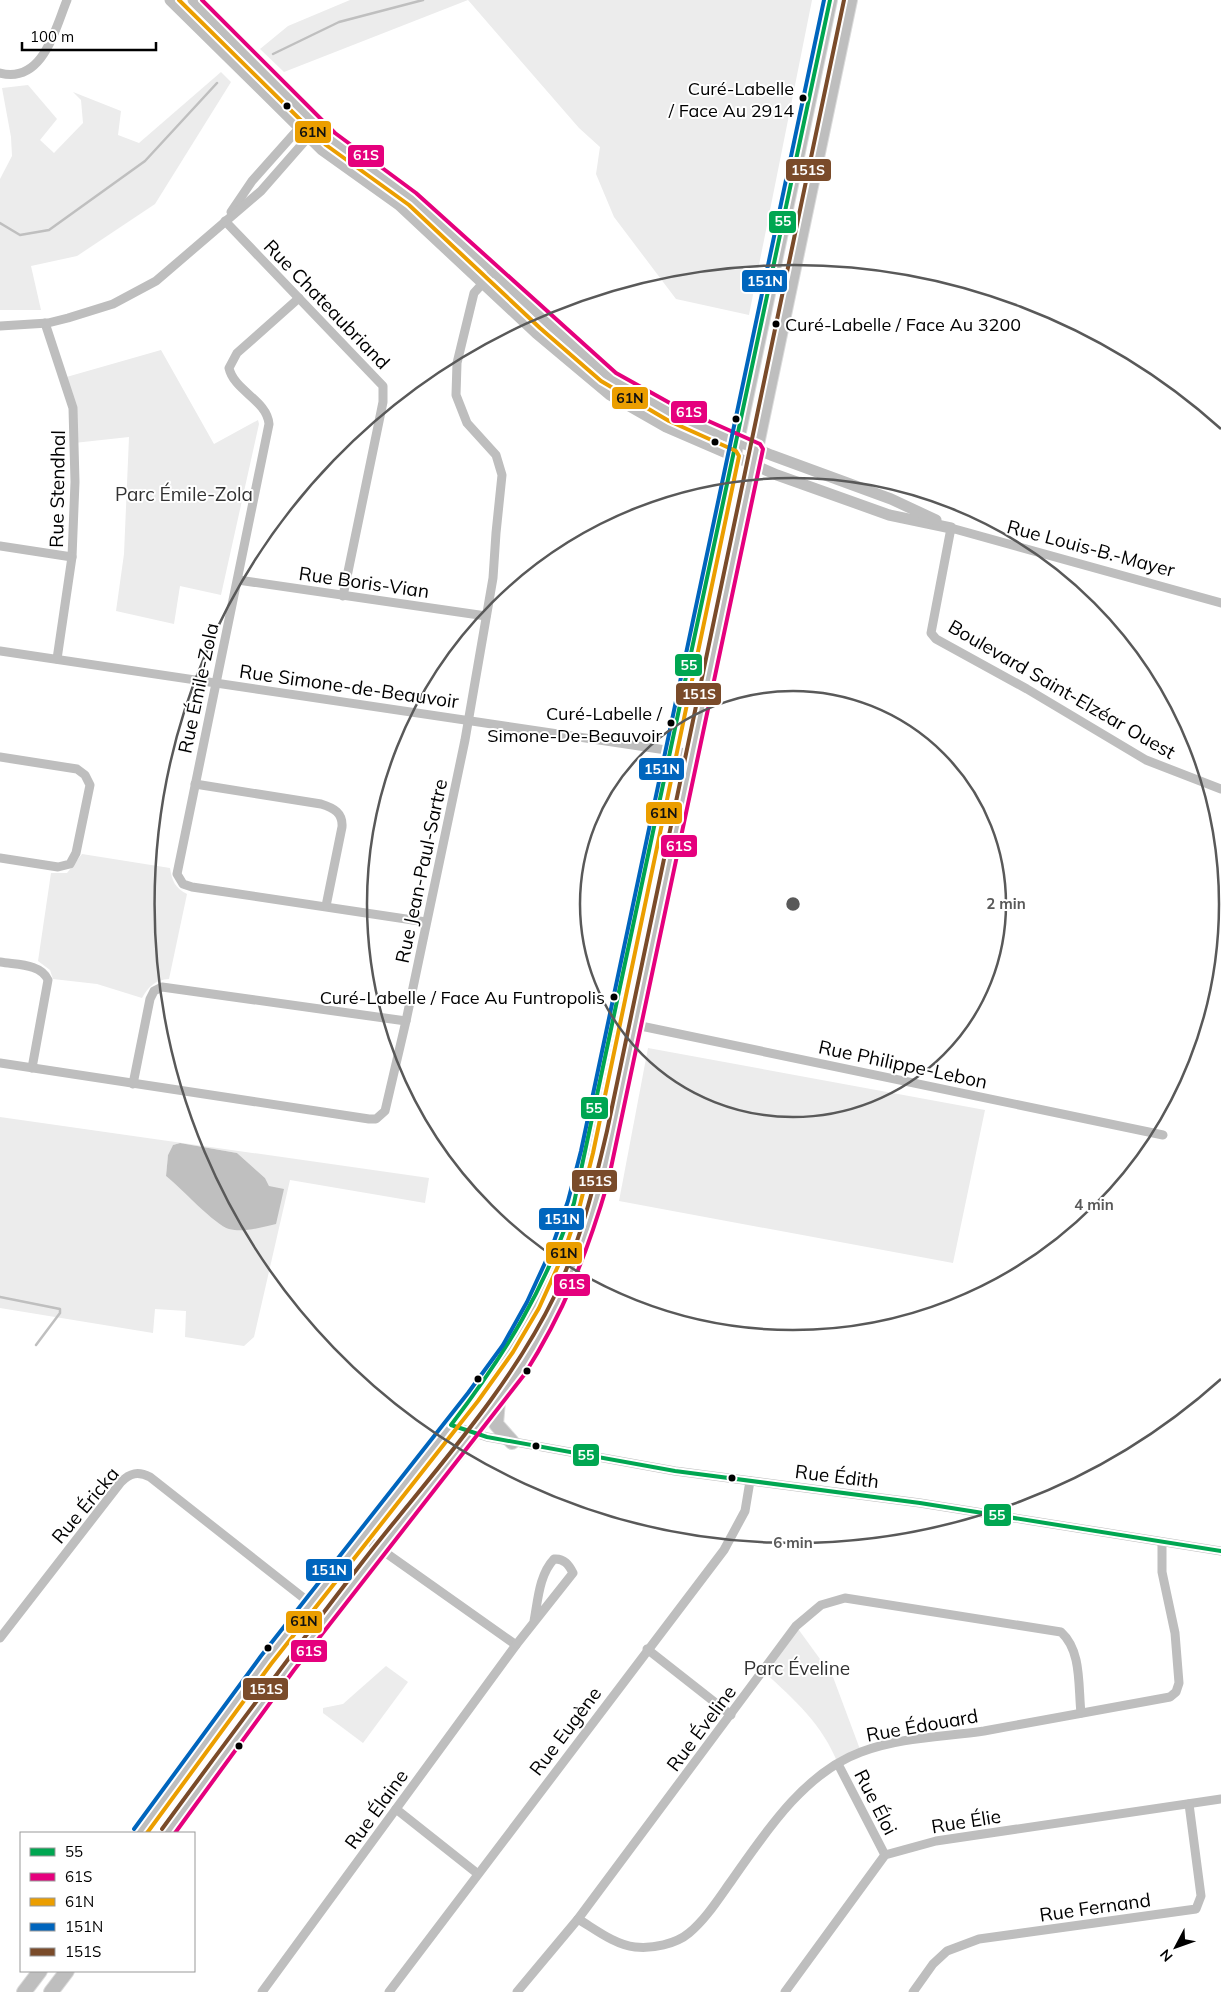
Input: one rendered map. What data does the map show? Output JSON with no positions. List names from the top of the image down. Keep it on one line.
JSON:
{"streets":{"street":["Rue Chateaubriand","Rue Stendhal","Rue Louis-B.-Mayer","Rue Boris-Vian","Rue Simone-de-Beauvoir","Rue Émile-Zola","Boulevard Saint-Elzéar Ouest","Rue Jean-Paul-Sartre","Rue Philippe-Lebon","Rue Édith","Rue Éricka","Rue Édouard","Rue Éveline","Rue Eugène","Rue Éloi","Rue Élaine","Rue Élie","Rue Fernand"]},"crossings":[["Rue Chateaubriand","Rue Boris-Vian"],["Rue Chateaubriand","Rue Émile-Zola"],["Rue Stendhal","Rue Simone-de-Beauvoir"],["Rue Louis-B.-Mayer","Boulevard Saint-Elzéar Ouest"],["Rue Boris-Vian","Rue Émile-Zola"],["Rue Boris-Vian","Rue Jean-Paul-Sartre"],["Rue Simone-de-Beauvoir","Rue Émile-Zola"],["Rue Simone-de-Beauvoir","Rue Jean-Paul-Sartre"],["Rue Émile-Zola","Rue Jean-Paul-Sartre"],["Rue Édith","Rue Édouard"],["Rue Édith","Rue Eugène"],["Rue Édouard","Rue Éveline"],["Rue Édouard","Rue Éloi"],["Rue Éloi","Rue Élie"],["Rue Élie","Rue Fernand"]],"parks":["Parc Émile-Zola","Parc Éveline"],"places":["Curé-Labelle / Face Au 2914","Curé-Labelle / Face Au 3200","Curé-Labelle / Simone-De-Beauvoir","Curé-Labelle / Face Au Funtropolis"],"lines":["transit line 55","transit line 61S","transit line 61N","transit line 151N","transit line 151S"],"legend":["55","61S","61N","151N","151S"],"scale_bar":"100 m","north":"bottom left","rings":["2 min","4 min","6 min"]}
